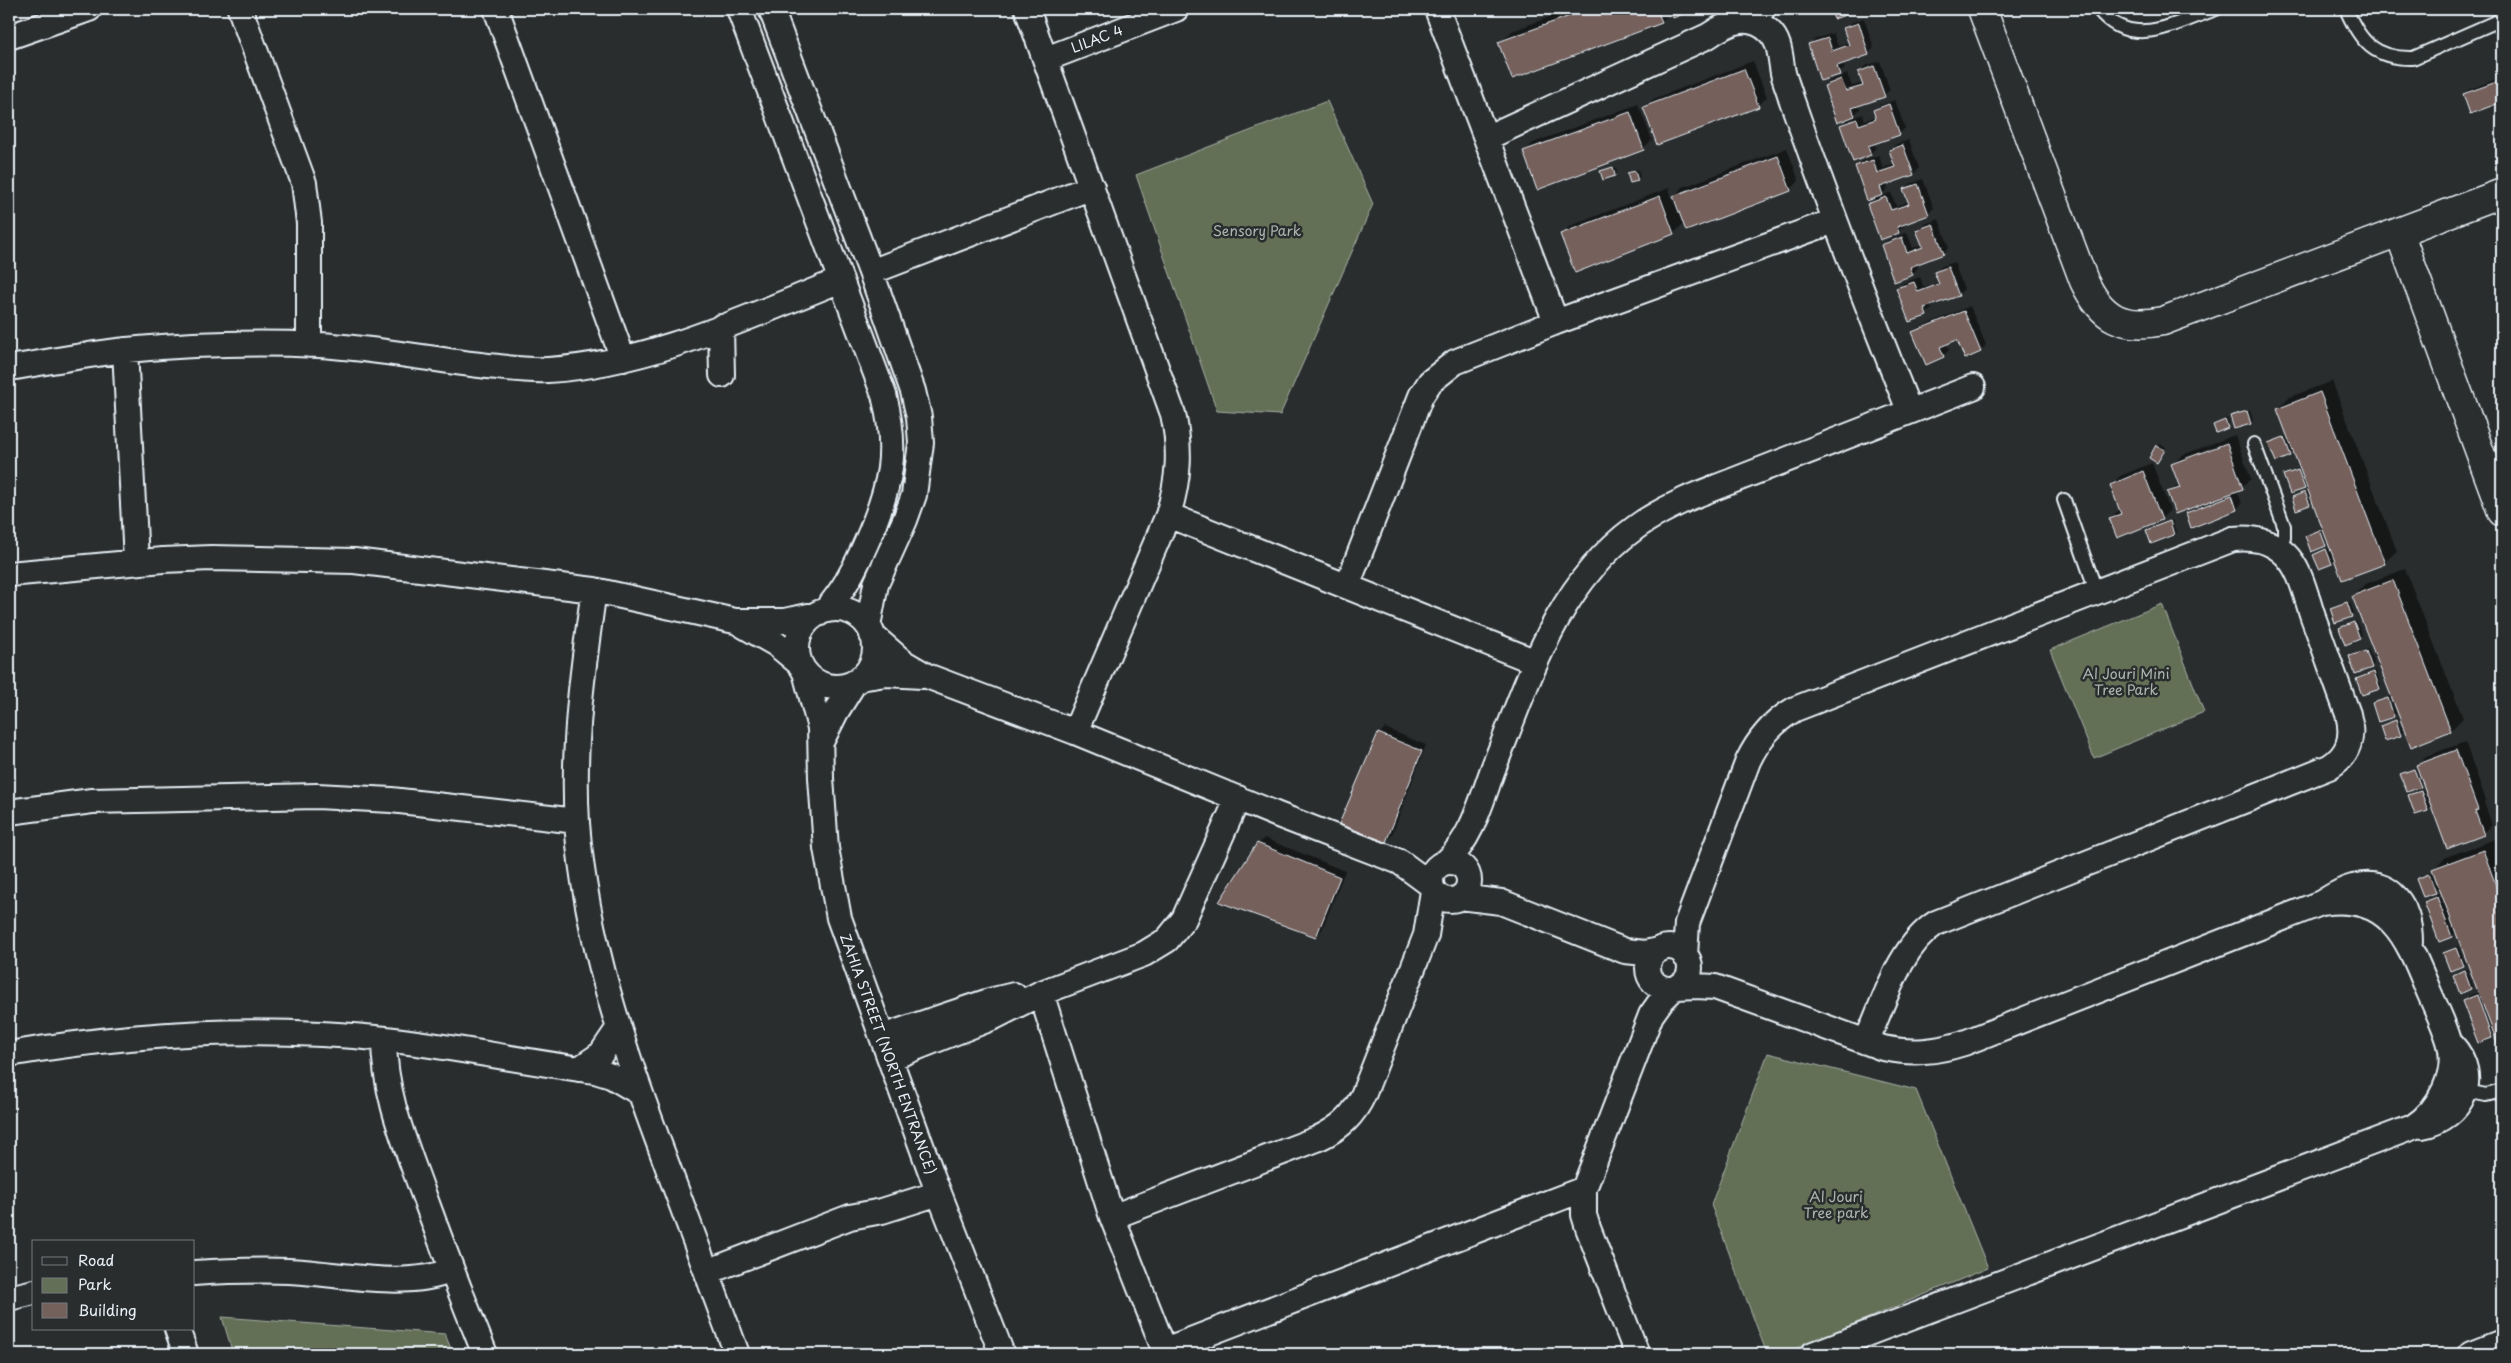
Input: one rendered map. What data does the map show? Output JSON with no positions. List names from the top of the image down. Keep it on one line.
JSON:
{"streets":{"street":["LILAC 4","ZAHIA STREET (NORTH ENTRANCE)"]},"parks":["Sensory Park","Al Jouri Mini Tree Park","Al Jouri Tree park"],"legend":["Road","Park","Building"]}
